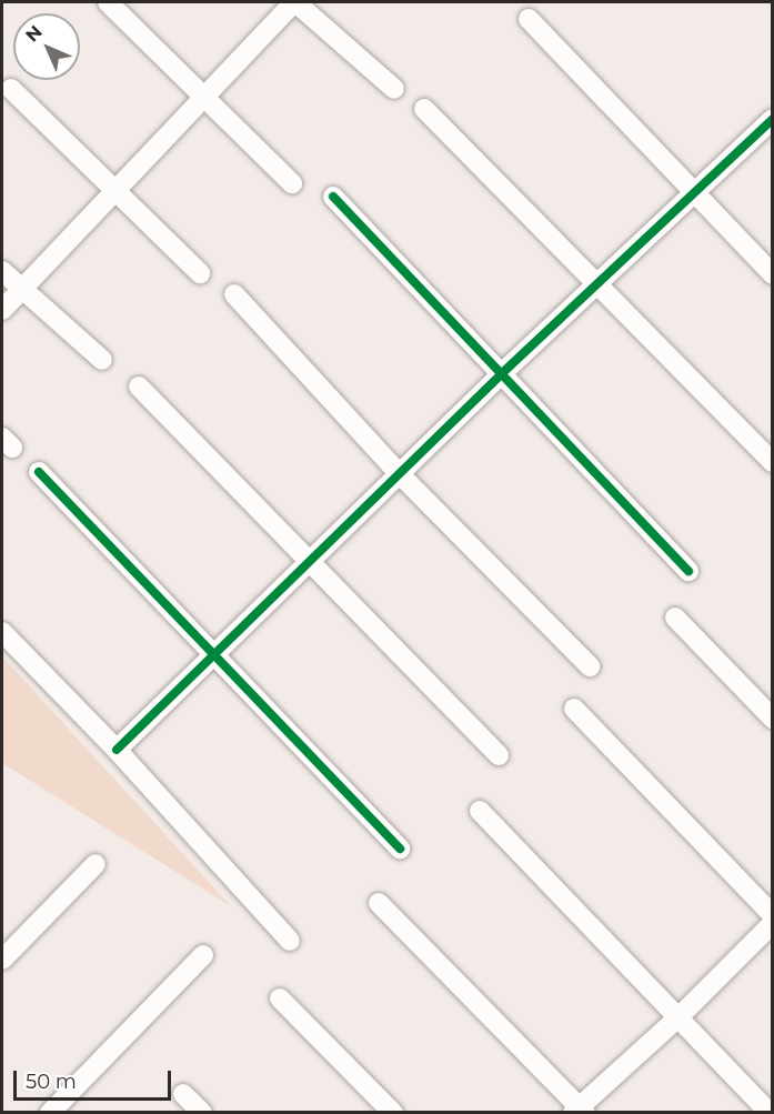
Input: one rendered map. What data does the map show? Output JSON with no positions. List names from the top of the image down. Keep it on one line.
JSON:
{"scale_bar":"50 m","north":"top left"}
